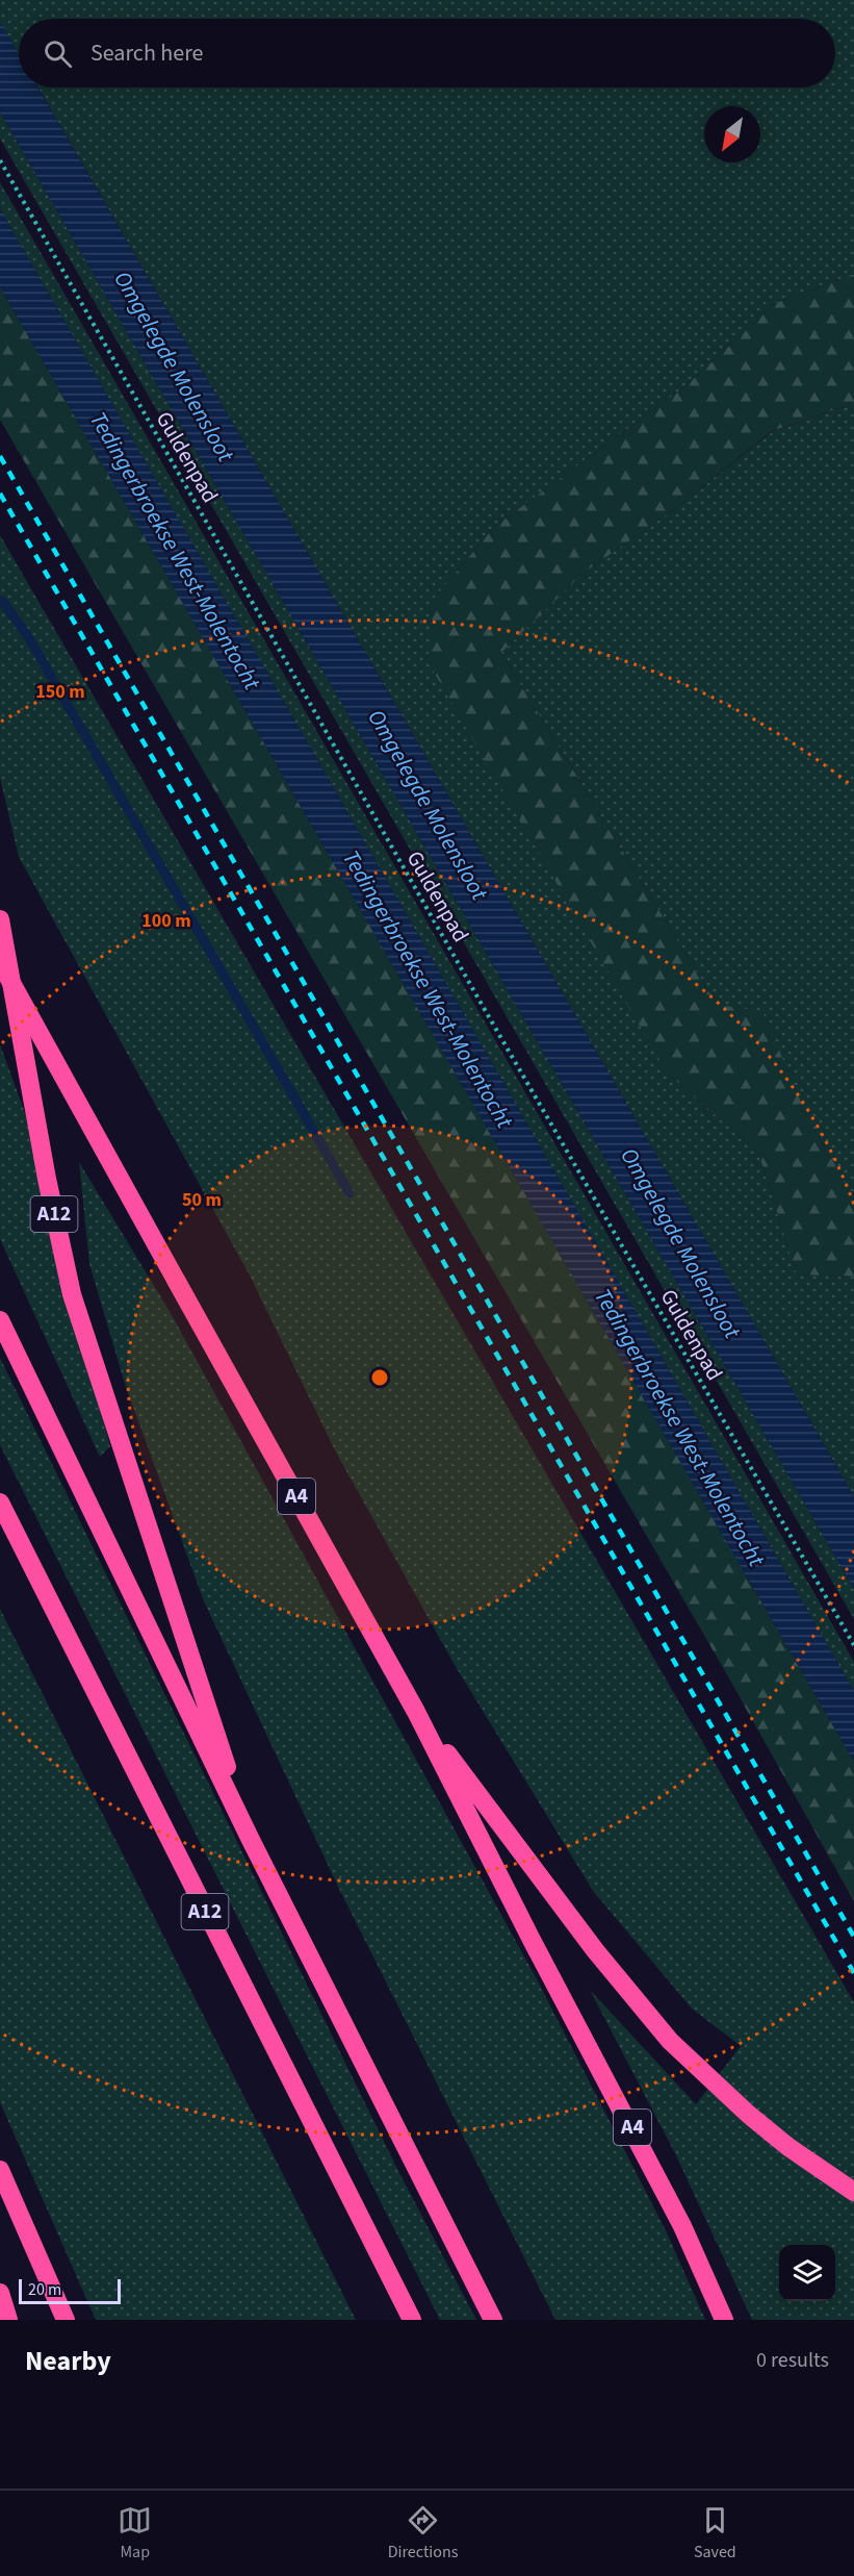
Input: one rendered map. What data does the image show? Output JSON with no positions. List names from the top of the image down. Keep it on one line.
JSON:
{"streets":{"highway":["A12","A4"],"path":["Guldenpad"]},"water":["Omgelegde Molensloot","Tedingerbroekse West-Molentocht"],"scale_bar":"20 m","north":"bottom left","page":{"search":"Search here","scale":"20 m","heading":["Nearby","0 results"],"nav":["Map","Directions","Saved"]},"rings":["150 m","100 m","50 m"]}
